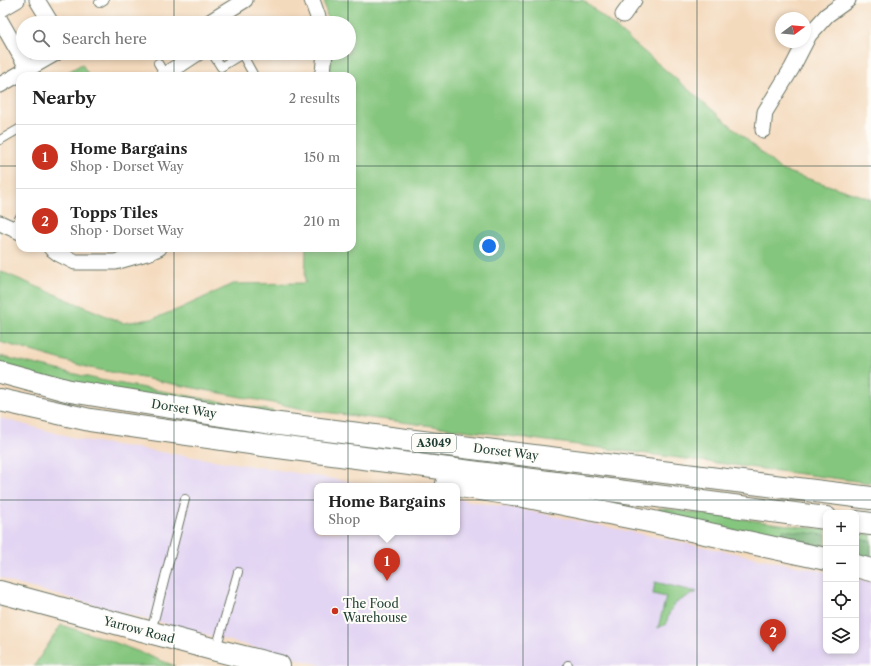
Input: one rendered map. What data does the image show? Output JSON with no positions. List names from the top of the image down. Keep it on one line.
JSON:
{"streets":{"main road":["Dorset Way","A3049","Yarrow Road"]},"places":["The Food Warehouse"],"north":"right","page":{"search":"Search here","heading":["Nearby","2 results"],"list":[{"mark":"1","name":"Home Bargains","note":"Shop · Dorset Way","value":"150 m"},{"mark":"2","name":"Topps Tiles","note":"Shop · Dorset Way","value":"210 m"}],"popup":["Home Bargains","Shop"],"map_buttons":["+","−"],"pins":["1","2"]}}
